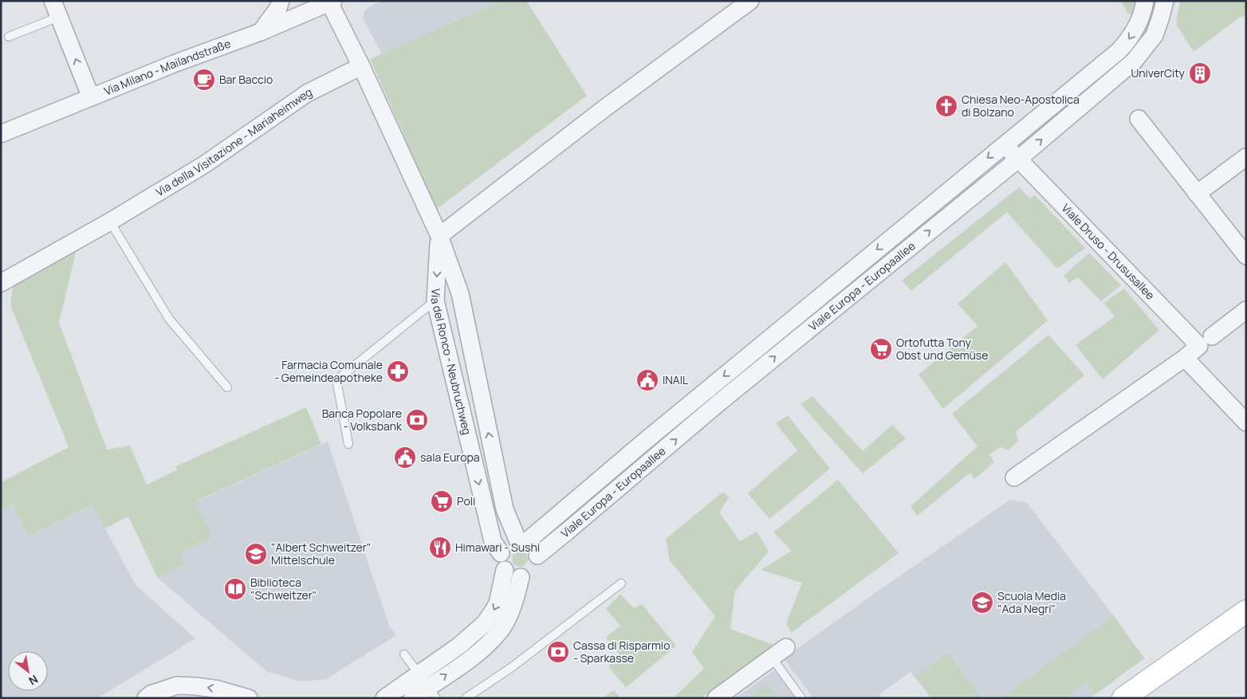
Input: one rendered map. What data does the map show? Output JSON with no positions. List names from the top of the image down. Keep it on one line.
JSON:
{"streets":{"street":["Via Milano - Mailandstraße","Via della Visitazione - Mariaheimweg","Viale Druso - Drususallee","Viale Europa - Europaallee","Via del Ronco - Neubruchweg"]},"crossings":[["Via Milano - Mailandstraße","Via del Ronco - Neubruchweg"],["Via della Visitazione - Mariaheimweg","Via del Ronco - Neubruchweg"],["Viale Druso - Drususallee","Viale Europa - Europaallee"],["Viale Europa - Europaallee","Via del Ronco - Neubruchweg"]],"places":{"building":["UniverCity"],"cafe":["Bar Baccio"],"church":["Chiesa Neo-Apostolica di Bolzano"],"supermarket":["Ortofutta Tony Obst und Gemüse","Poli"],"pharmacy":["Farmacia Comunale - Gemeindeapotheke"],"public building":["INAIL","sala Europa"],"bank":["Banca Popolare - Volksbank","Cassa di Risparmio - Sparkasse"],"restaurant":["Himawari - Sushi"],"school or university":["\"Albert Schweitzer\" Mittelschule","Scuola Media \"Ada Negri\""],"library":["Biblioteca \"Schweitzer\""]},"north":"bottom right"}
